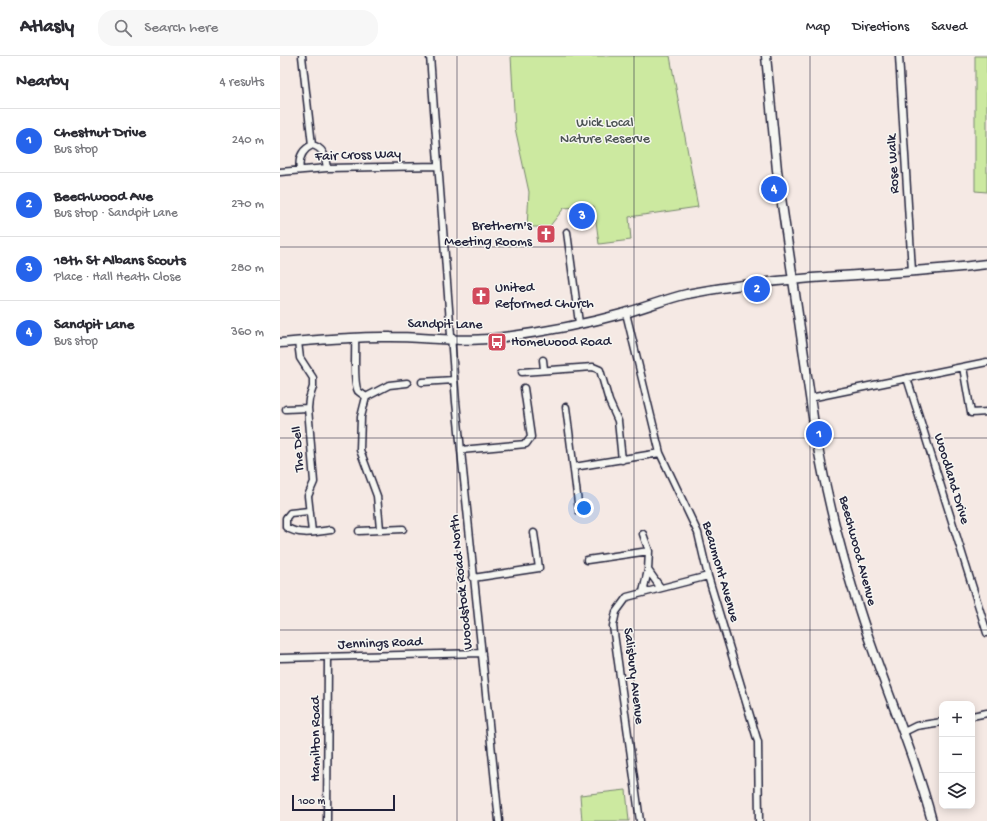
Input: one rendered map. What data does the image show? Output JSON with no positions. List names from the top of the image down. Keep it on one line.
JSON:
{"streets":{"street":["Fair Cross Way","Rose Walk","Sandpit Lane","The Dell","Woodland Drive","Beechwood Avenue","Beaumont Avenue","Woodstock Road North","Jennings Road","Salisbury Avenue","Hamilton Road"]},"crossings":[["Rose Walk","Sandpit Lane"],["Sandpit Lane","The Dell"],["Sandpit Lane","Beechwood Avenue"],["Sandpit Lane","Beaumont Avenue"],["Sandpit Lane","Woodstock Road North"],["Beaumont Avenue","Salisbury Avenue"],["Woodstock Road North","Jennings Road"],["Jennings Road","Hamilton Road"]],"parks":["Wick Local Nature Reserve"],"places":{"church":["Brethern's Meeting Rooms","United Reformed Church"],"bus stop":["Homewood Road"]},"scale_bar":"100 m","page":{"header":"Atlasly","search":"Search here","nav":["Map","Directions","Saved"],"heading":["Nearby","4 results"],"list":[{"mark":"1","name":"Chestnut Drive","note":"Bus stop","value":"240 m"},{"mark":"2","name":"Beechwood Ave","note":"Bus stop · Sandpit Lane","value":"270 m"},{"mark":"3","name":"18th St Albans Scouts","note":"Place · Hall Heath Close","value":"280 m"},{"mark":"4","name":"Sandpit Lane","note":"Bus stop","value":"360 m"}],"pins":["4","3","2","1"],"map_buttons":["+","−"],"scale":"100 m"}}
